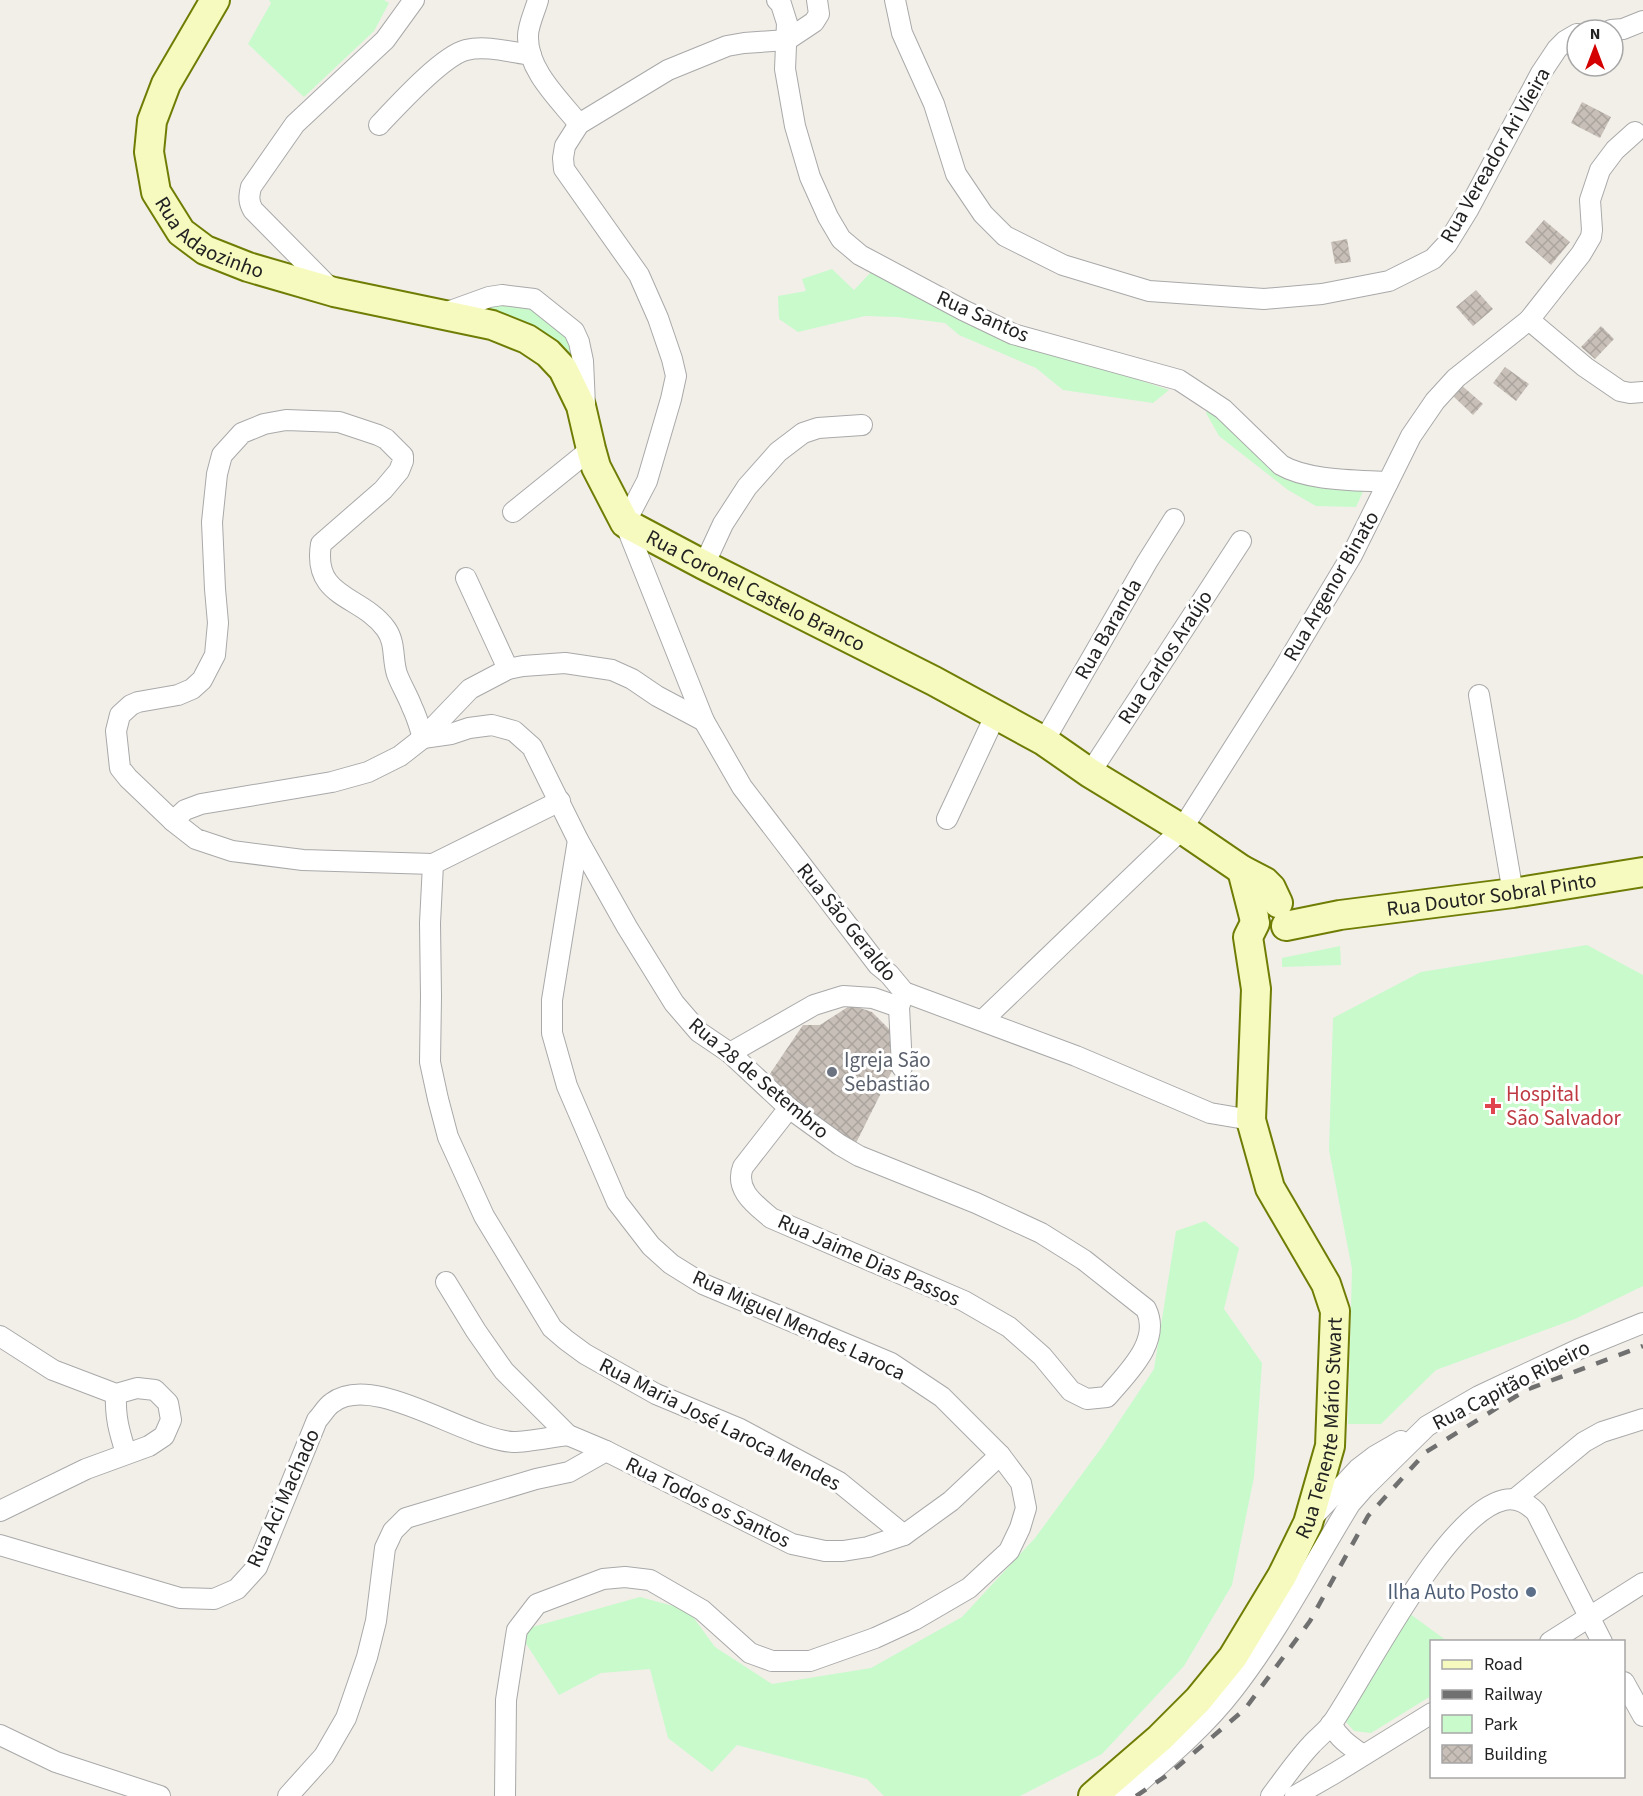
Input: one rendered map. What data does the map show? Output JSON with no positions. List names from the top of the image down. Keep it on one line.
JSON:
{"streets":{"main road":["Rua Adaozinho","Rua Coronel Castelo Branco","Rua Doutor Sobral Pinto","Rua Tenente Mário Stwart"],"street":["Rua Vereador Ari Vieira","Rua Santos","Rua Argenor Binato","Rua Baranda","Rua Carlos Araújo","Rua São Geraldo","Rua 28 de Setembro","Rua Jaime Dias Passos","Rua Miguel Mendes Laroca","Rua Capitão Ribeiro","Rua Maria José Laroca Mendes","Rua Aci Machado","Rua Todos os Santos"]},"crossings":[["Rua Adaozinho","Rua Coronel Castelo Branco"],["Rua Santos","Rua Argenor Binato"],["Rua Argenor Binato","Rua Coronel Castelo Branco"],["Rua Argenor Binato","Rua São Geraldo"],["Rua Coronel Castelo Branco","Rua Baranda"],["Rua Coronel Castelo Branco","Rua Carlos Araújo"],["Rua Coronel Castelo Branco","Rua Doutor Sobral Pinto"],["Rua Coronel Castelo Branco","Rua São Geraldo"],["Rua Coronel Castelo Branco","Rua Tenente Mário Stwart"],["Rua Doutor Sobral Pinto","Rua Tenente Mário Stwart"],["Rua São Geraldo","Rua Tenente Mário Stwart"],["Rua 28 de Setembro","Rua Jaime Dias Passos"],["Rua 28 de Setembro","Rua Miguel Mendes Laroca"],["Rua Miguel Mendes Laroca","Rua Todos os Santos"],["Rua Maria José Laroca Mendes","Rua Todos os Santos"],["Rua Aci Machado","Rua Todos os Santos"]],"places":{"other":["Igreja São Sebastião","Ilha Auto Posto"],"health":["Hospital São Salvador"]},"legend":["Road","Railway","Park","Building"],"north":"top"}
